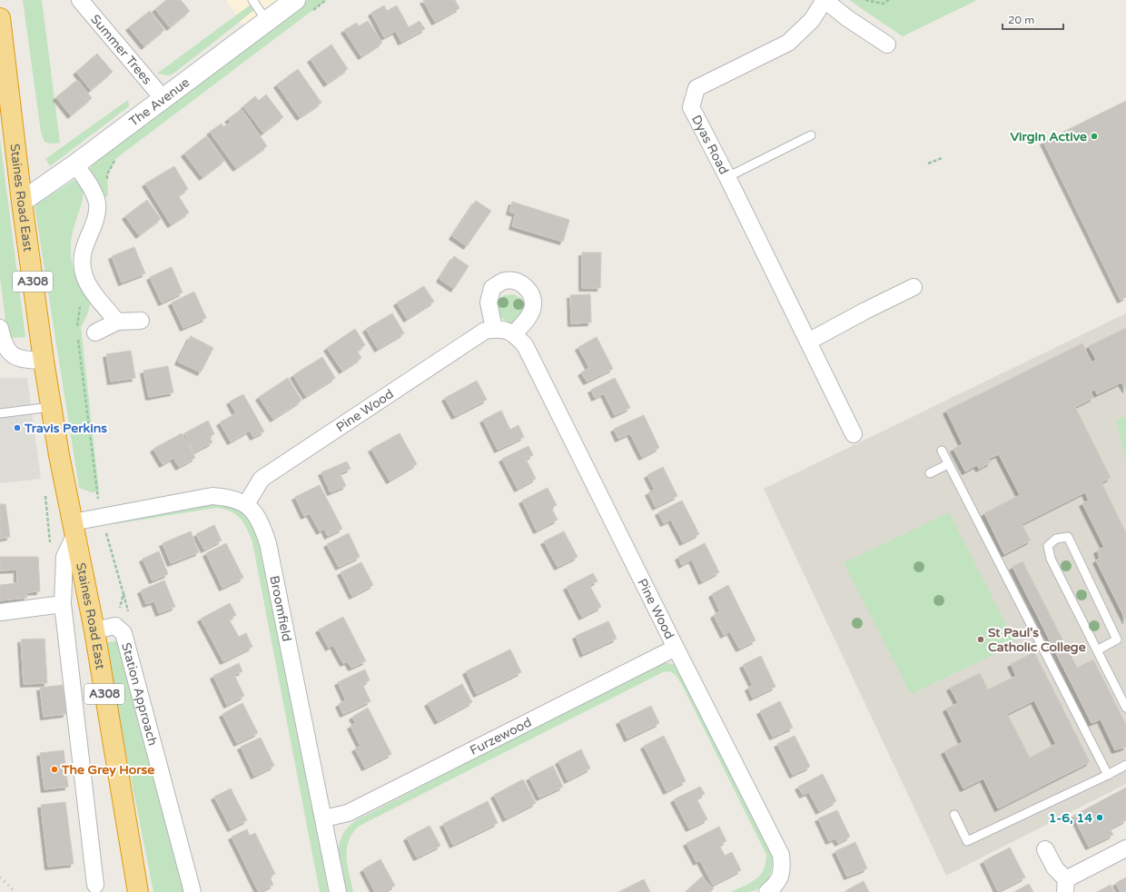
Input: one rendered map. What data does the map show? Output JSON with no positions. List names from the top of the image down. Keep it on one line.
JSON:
{"streets":{"highway":["Staines Road East","A308"],"street":["Summer Trees","The Avenue","Dyas Road","Pine Wood","Broomfield","Station Approach","Furzewood"]},"crossings":[["Summer Trees","The Avenue"],["The Avenue","Staines Road East"],["Staines Road East","Broomfield"],["Pine Wood","Broomfield"],["Pine Wood","Furzewood"],["Broomfield","Furzewood"]],"places":["Virgin Active","Travis Perkins","St Paul's Catholic College","The Grey Horse","1-6, 14"],"scale_bar":"20 m"}
